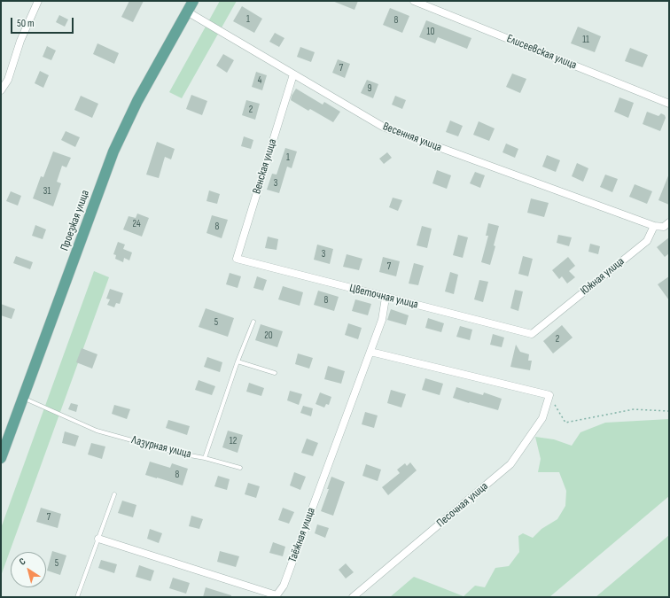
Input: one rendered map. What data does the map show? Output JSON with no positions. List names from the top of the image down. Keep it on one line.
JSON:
{"streets":{"main road":["Проезжая улица"],"street":["Елисеевская улица","Весенняя улица","Венская улица","Южная улица","Цветочная улица","Песочная улица","Таёжная улица"],"lane":["Лазурная улица"]},"crossings":[["Весенняя улица","Венская улица"],["Весенняя улица","Проезжая улица"],["Весенняя улица","Южная улица"],["Венская улица","Цветочная улица"],["Проезжая улица","Лазурная улица"],["Южная улица","Цветочная улица"],["Цветочная улица","Таёжная улица"]],"house_numbers":["1","8","10","11","7","4","9","2","1","3","31","24","8","3","7","8","5","20","2","12","8","7","5"],"scale_bar":"50 m","north":"top left"}
